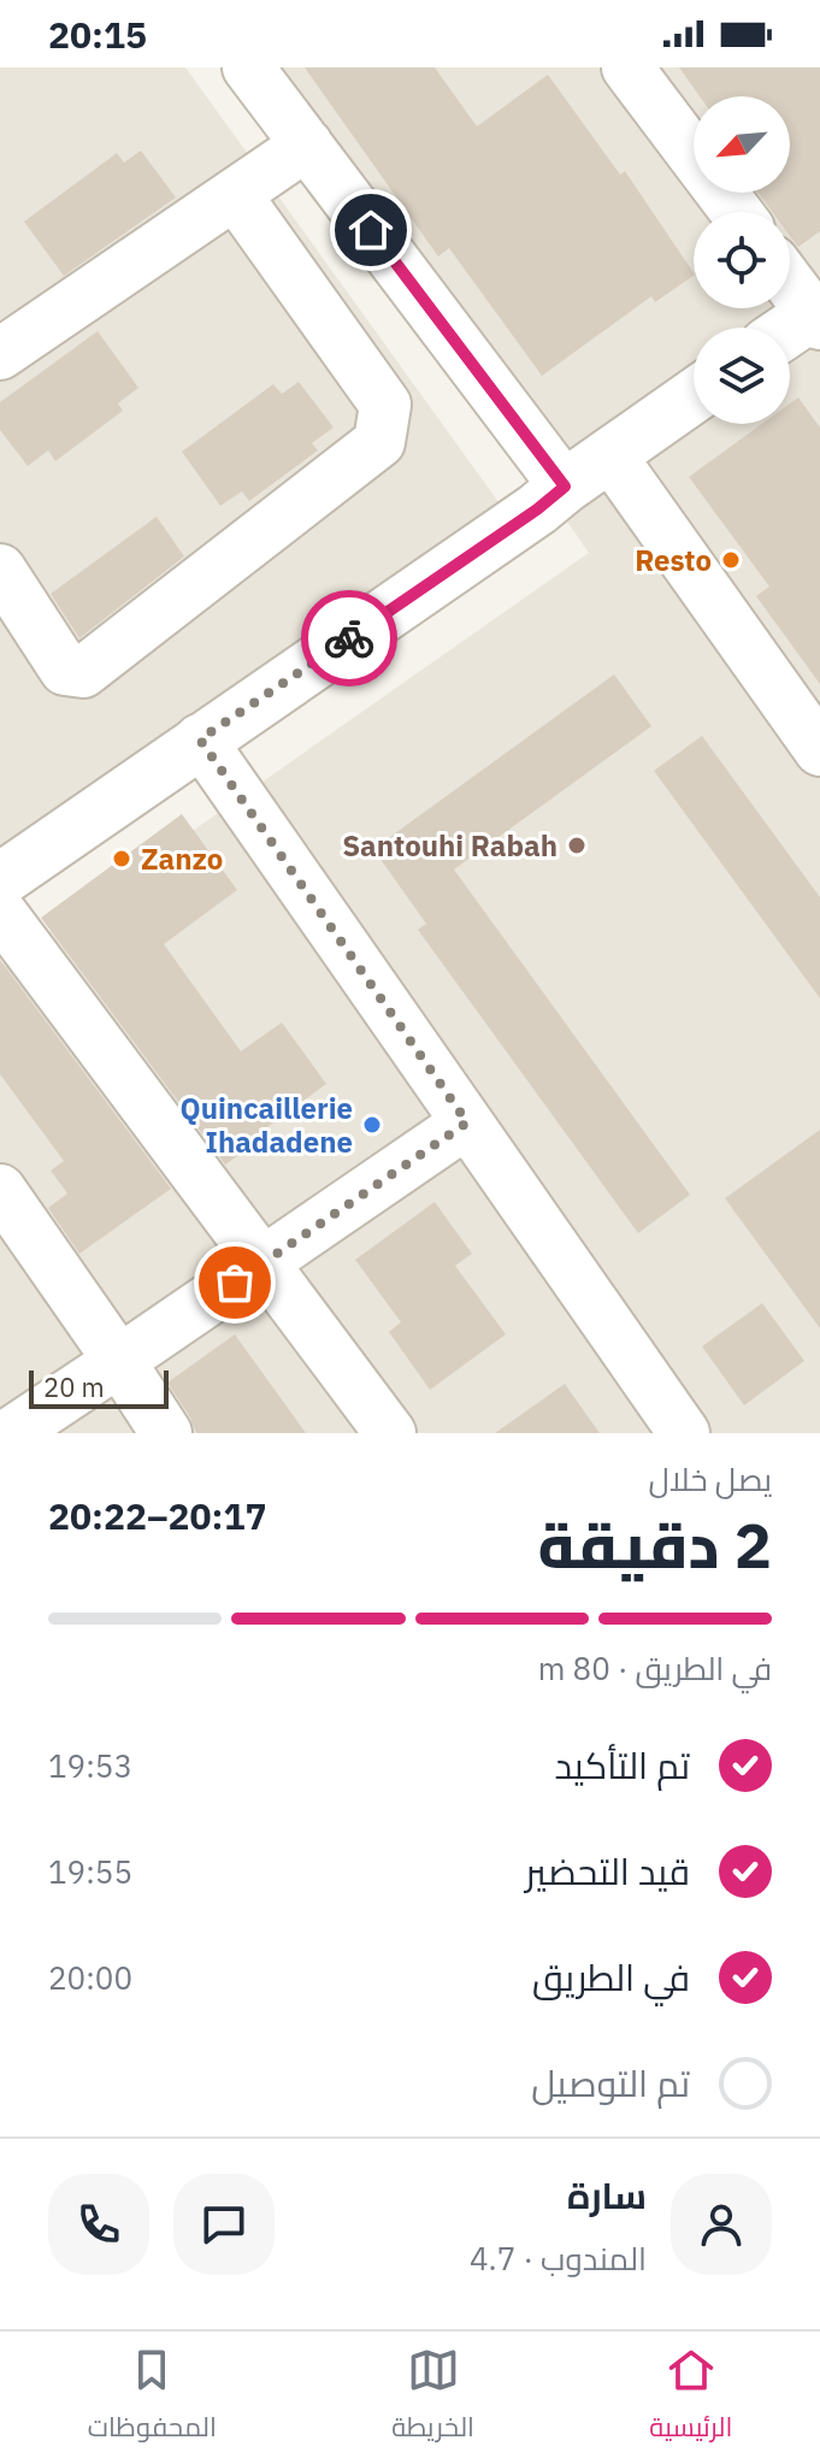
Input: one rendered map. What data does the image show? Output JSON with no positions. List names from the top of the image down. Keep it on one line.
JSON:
{"places":["Resto","Santouhi Rabah","Zanzo","Quincaillerie Ihadadene"],"scale_bar":"20 m","north":"bottom left","page":{"status":"20:15","scale":"20 m","heading":["2 دقيقة","يصل خلال","20:17–20:22"],"panel":["سارة","المندوب · 4.7"],"bar":"في الطريق · 80 m","list":[["تم التأكيد","19:53"],["قيد التحضير","19:55"],["في الطريق","20:00"],"تم التوصيل"],"tabs":["الرئيسية","الخريطة","المحفوظات"]}}
